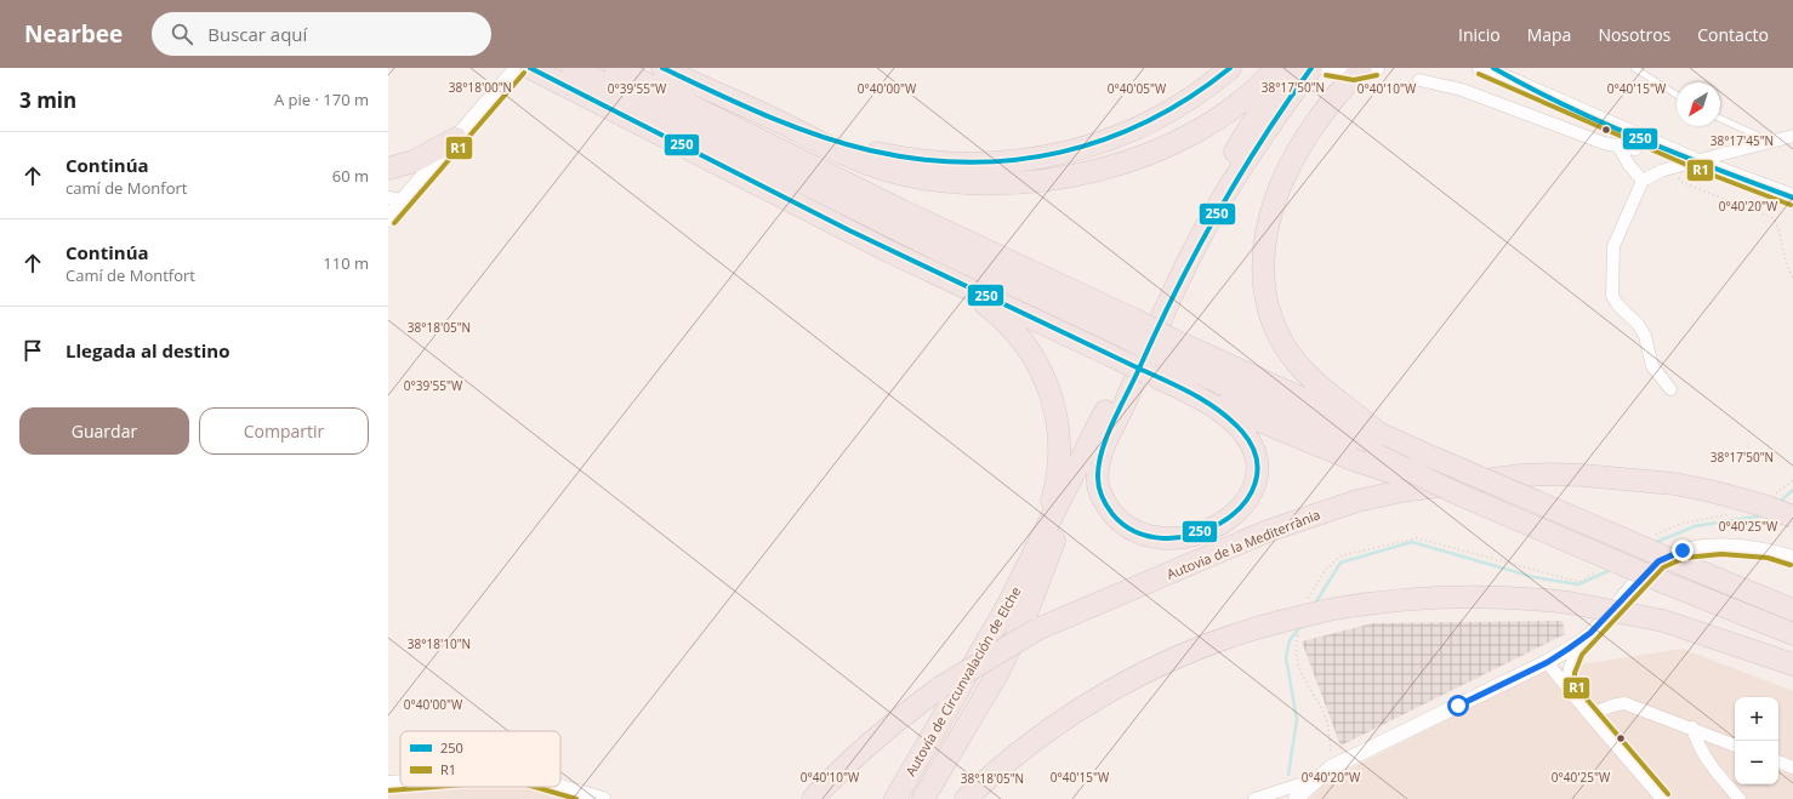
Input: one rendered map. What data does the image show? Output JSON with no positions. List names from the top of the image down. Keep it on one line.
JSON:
{"streets":{"highway":["Autovia de la Mediterrània","Autovía de Circunvalación de Elche"]},"lines":["transit line 250","transit line R1"],"legend":["250","R1"],"north":"bottom left","page":{"header":"Nearbee","search":"Buscar aquí","nav":["Inicio","Mapa","Nosotros","Contacto"],"heading":["3 min","A pie · 170 m"],"list":[["Continúa","camí de Monfort","60 m"],["Continúa","Camí de Montfort","110 m"],"Llegada al destino"],"buttons":["Guardar","Compartir"],"map_buttons":["+","−"]},"coordinates":["38°18'00\"N","38°17'50\"N","0°39'55\"W","0°40'00\"W","0°40'05\"W","0°40'10\"W","0°40'15\"W","38°17'45\"N","0°40'20\"W","38°18'05\"N","0°40'25\"W","38°18'10\"N"]}
